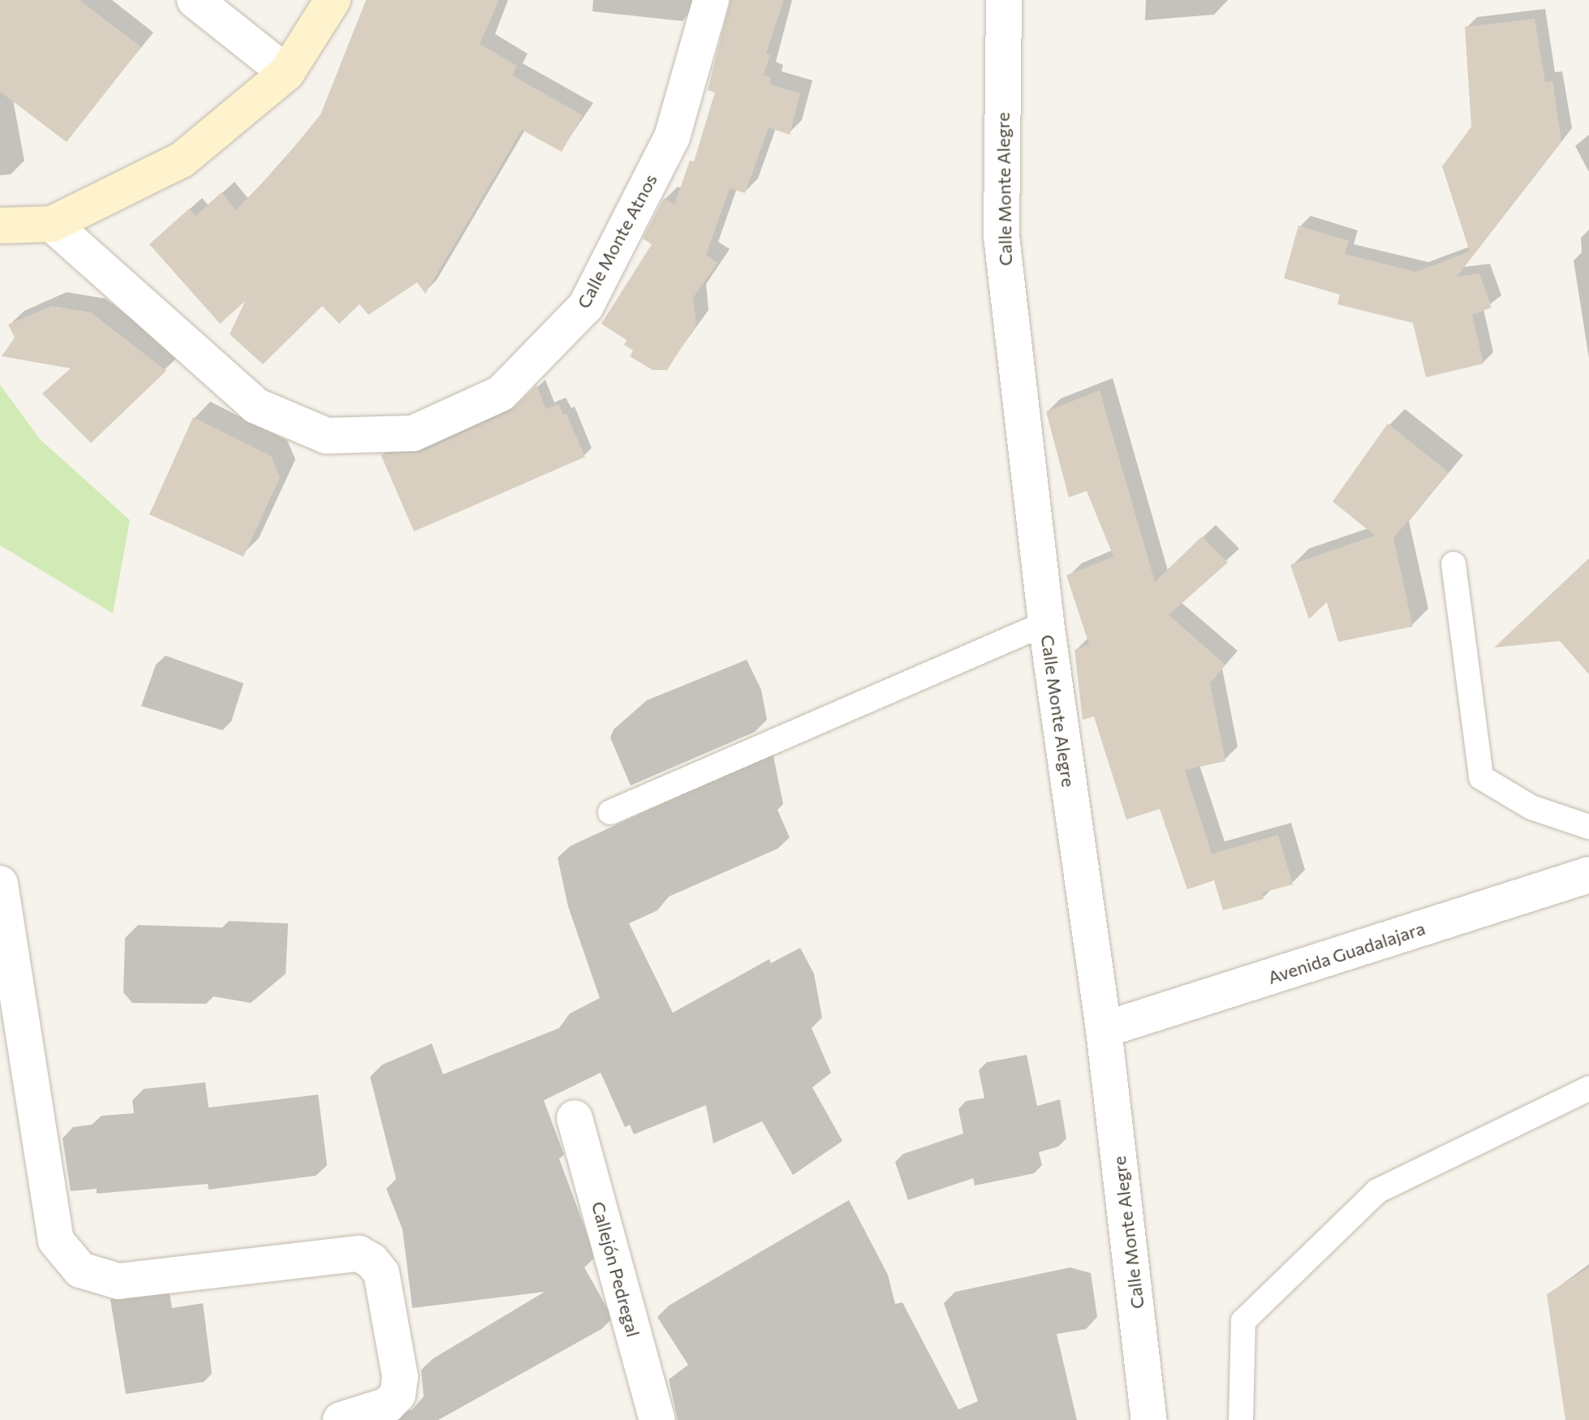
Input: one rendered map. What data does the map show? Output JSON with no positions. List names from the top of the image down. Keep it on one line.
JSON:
{"streets":{"street":["Calle Monte Alegre","Calle Monte Atnos","Avenida Guadalajara","Callejón Pedregal"]},"crossings":[["Calle Monte Alegre","Avenida Guadalajara"]]}
